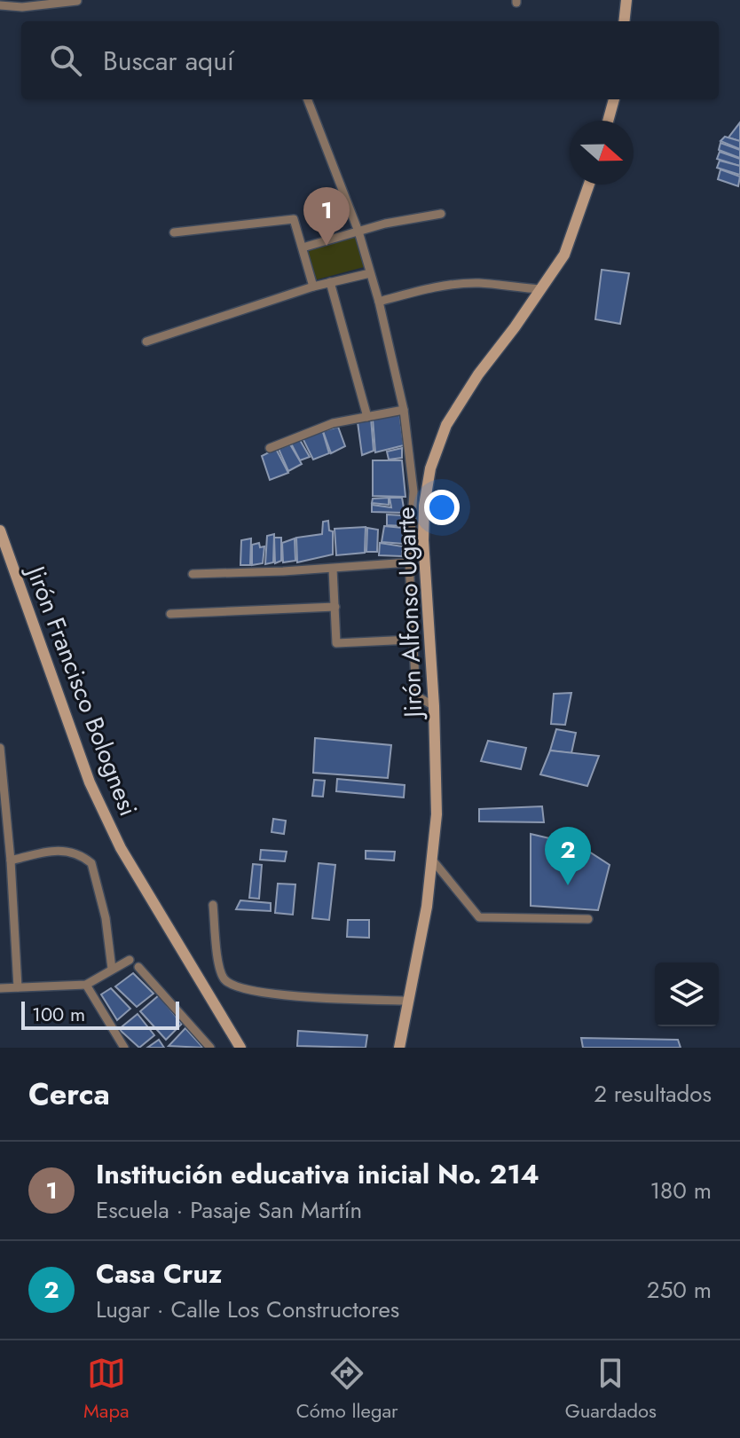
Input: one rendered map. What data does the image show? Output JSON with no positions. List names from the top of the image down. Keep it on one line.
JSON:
{"streets":{"main road":["Jirón Alfonso Ugarte","Jirón Francisco Bolognesi"]},"scale_bar":"100 m","north":"right","page":{"search":"Buscar aquí","pins":["1","2"],"scale":"100 m","heading":["Cerca","2 resultados"],"list":[{"mark":"1","name":"Institución educativa inicial No. 214","note":"Escuela · Pasaje San Martín","value":"180 m"},{"mark":"2","name":"Casa Cruz","note":"Lugar · Calle Los Constructores","value":"250 m"}],"nav":["Mapa","Cómo llegar","Guardados"]}}
